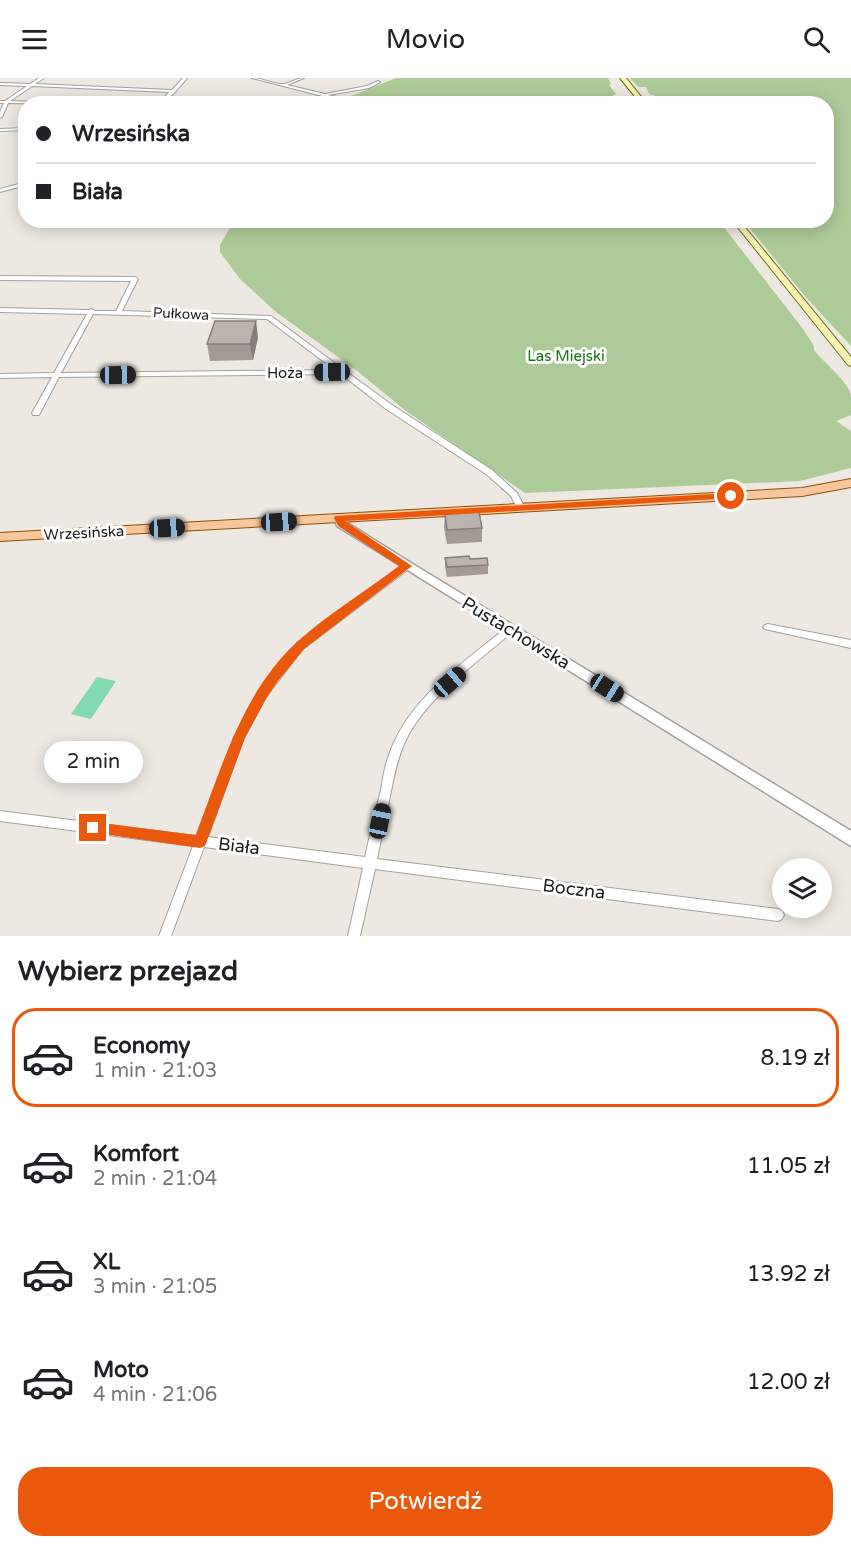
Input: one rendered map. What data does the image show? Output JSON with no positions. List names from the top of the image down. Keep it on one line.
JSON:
{"streets":{"main road":["Wrzesińska"],"street":["Pułkowa","Hoża","Pustachowska","Biała","Boczna"]},"crossings":[["Pułkowa","Hoża"],["Wrzesińska","Pustachowska"],["Biała","Boczna"]],"parks":["Las Miejski"],"page":{"header":"Movio","banner":["Wrzesińska","Biała"],"bubble":"2 min","heading":"Wybierz przejazd","list":[{"name":"Economy","note":"1 min · 21:03","value":"8.19 zł"},{"name":"Komfort","note":"2 min · 21:04","value":"11.05 zł"},{"name":"XL","note":"3 min · 21:05","value":"13.92 zł"},{"name":"Moto","note":"4 min · 21:06","value":"12.00 zł"}],"buttons":"Potwierdź"}}
